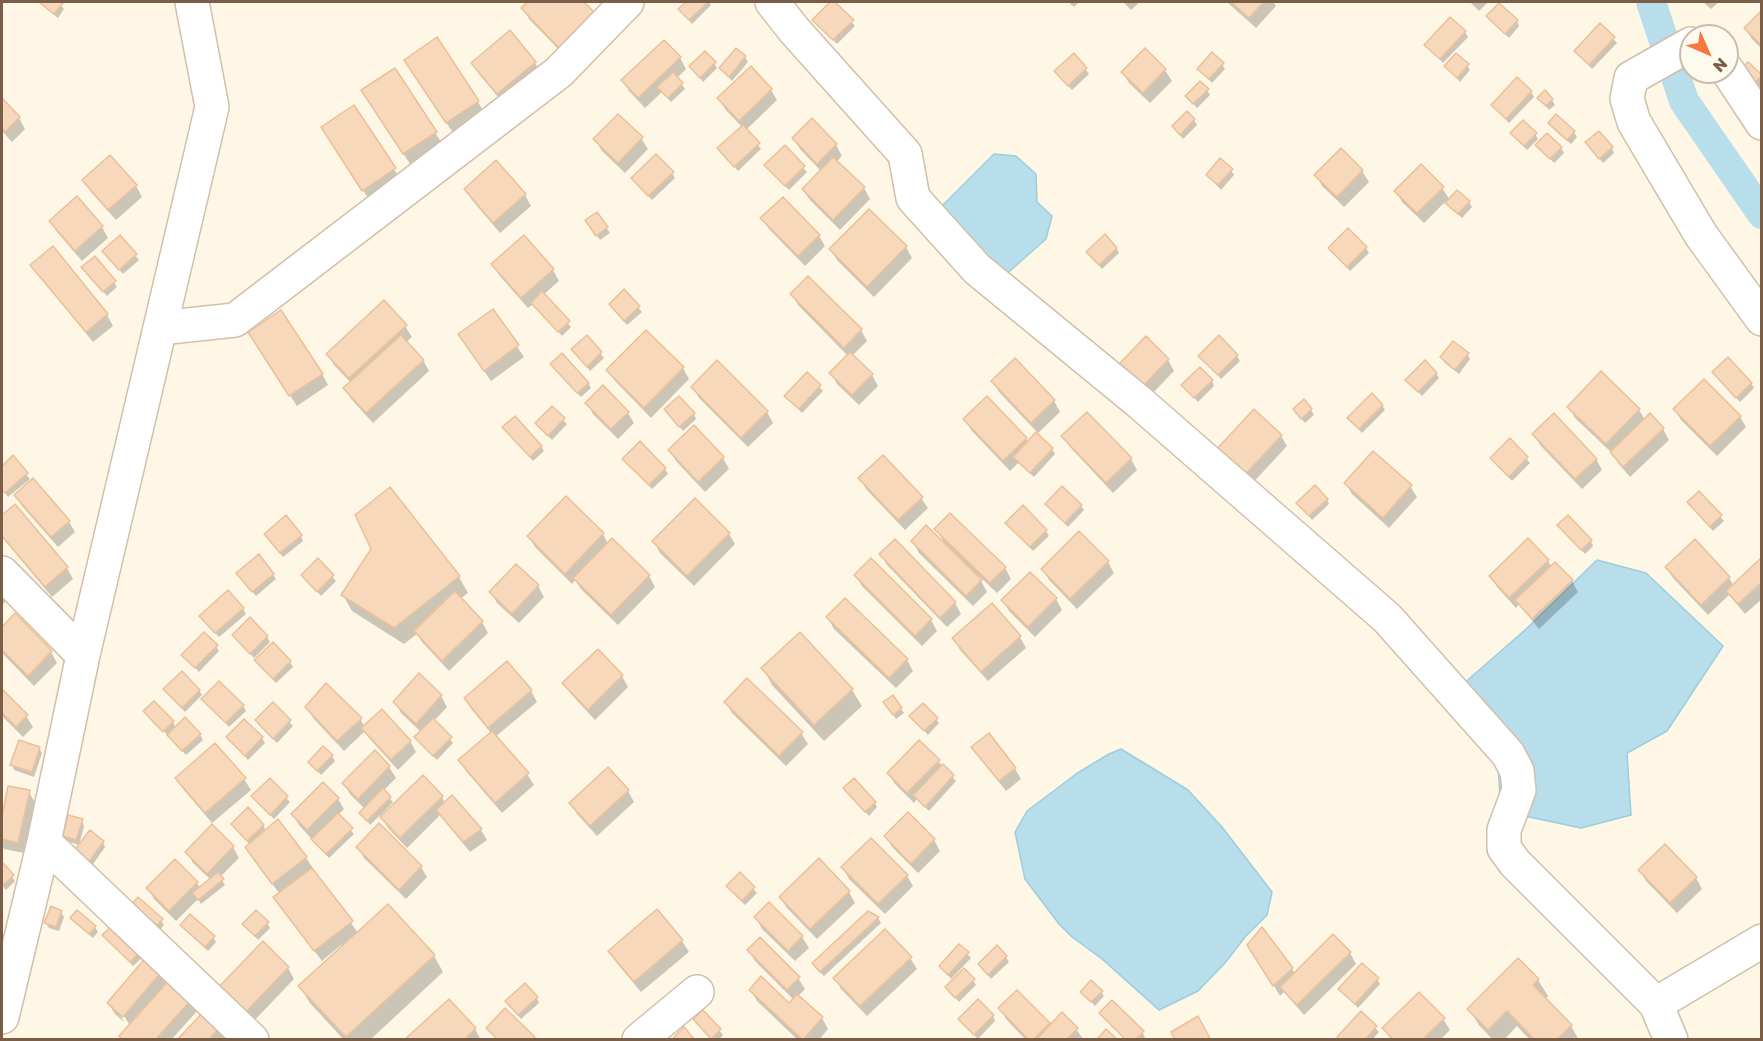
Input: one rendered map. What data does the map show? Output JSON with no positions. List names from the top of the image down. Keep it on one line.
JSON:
{"north":"bottom right"}
